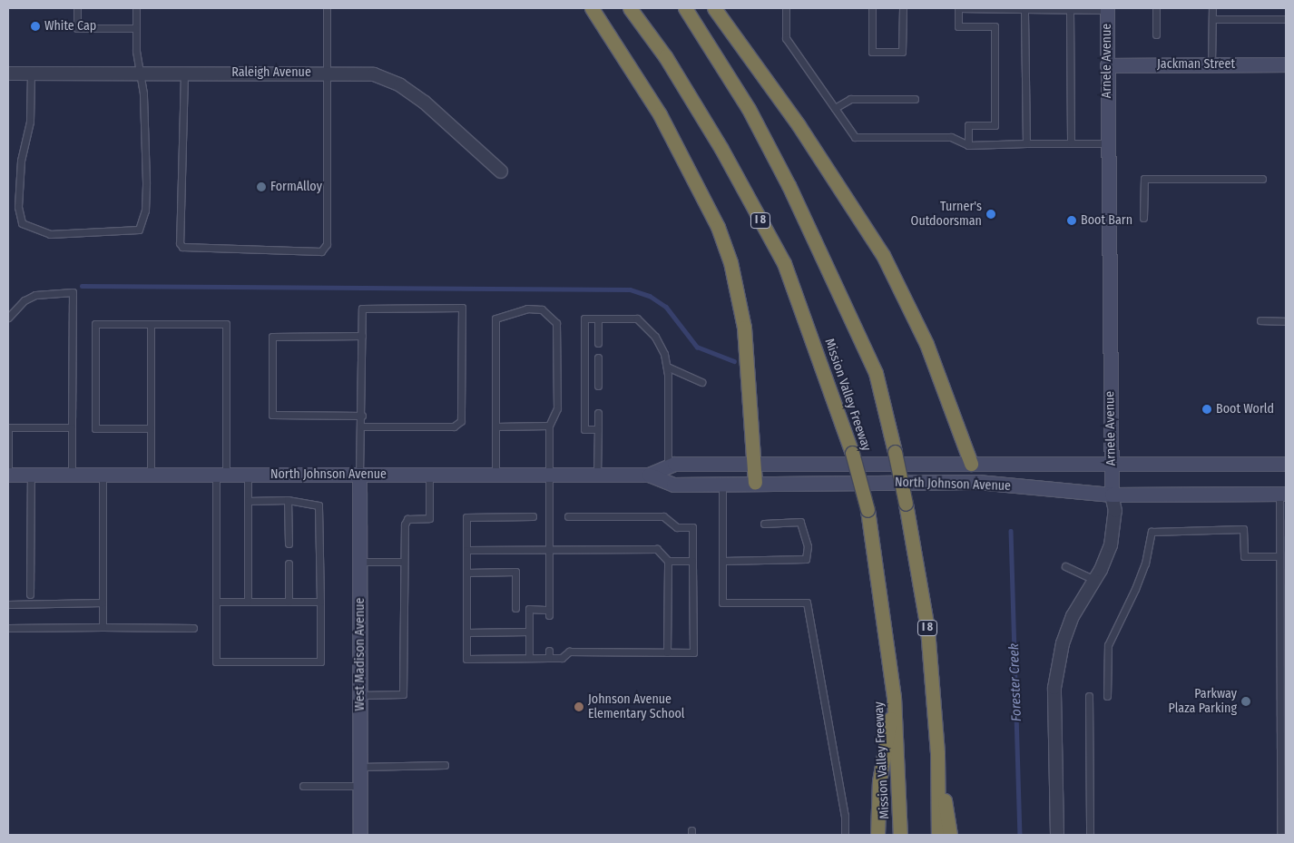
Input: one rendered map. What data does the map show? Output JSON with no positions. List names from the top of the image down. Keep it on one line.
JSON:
{"streets":{"highway":["I 8","Mission Valley Freeway"],"main road":["Arnele Avenue","Jackman Street","North Johnson Avenue","West Madison Avenue"],"street":["Raleigh Avenue"]},"crossings":[["Arnele Avenue","Jackman Street"],["Arnele Avenue","North Johnson Avenue"],["North Johnson Avenue","West Madison Avenue"]],"water":["Forester Creek"],"places":["White Cap","FormAlloy","Turner's Outdoorsman","Boot Barn","Boot World","Parkway Plaza Parking","Johnson Avenue Elementary School"]}
